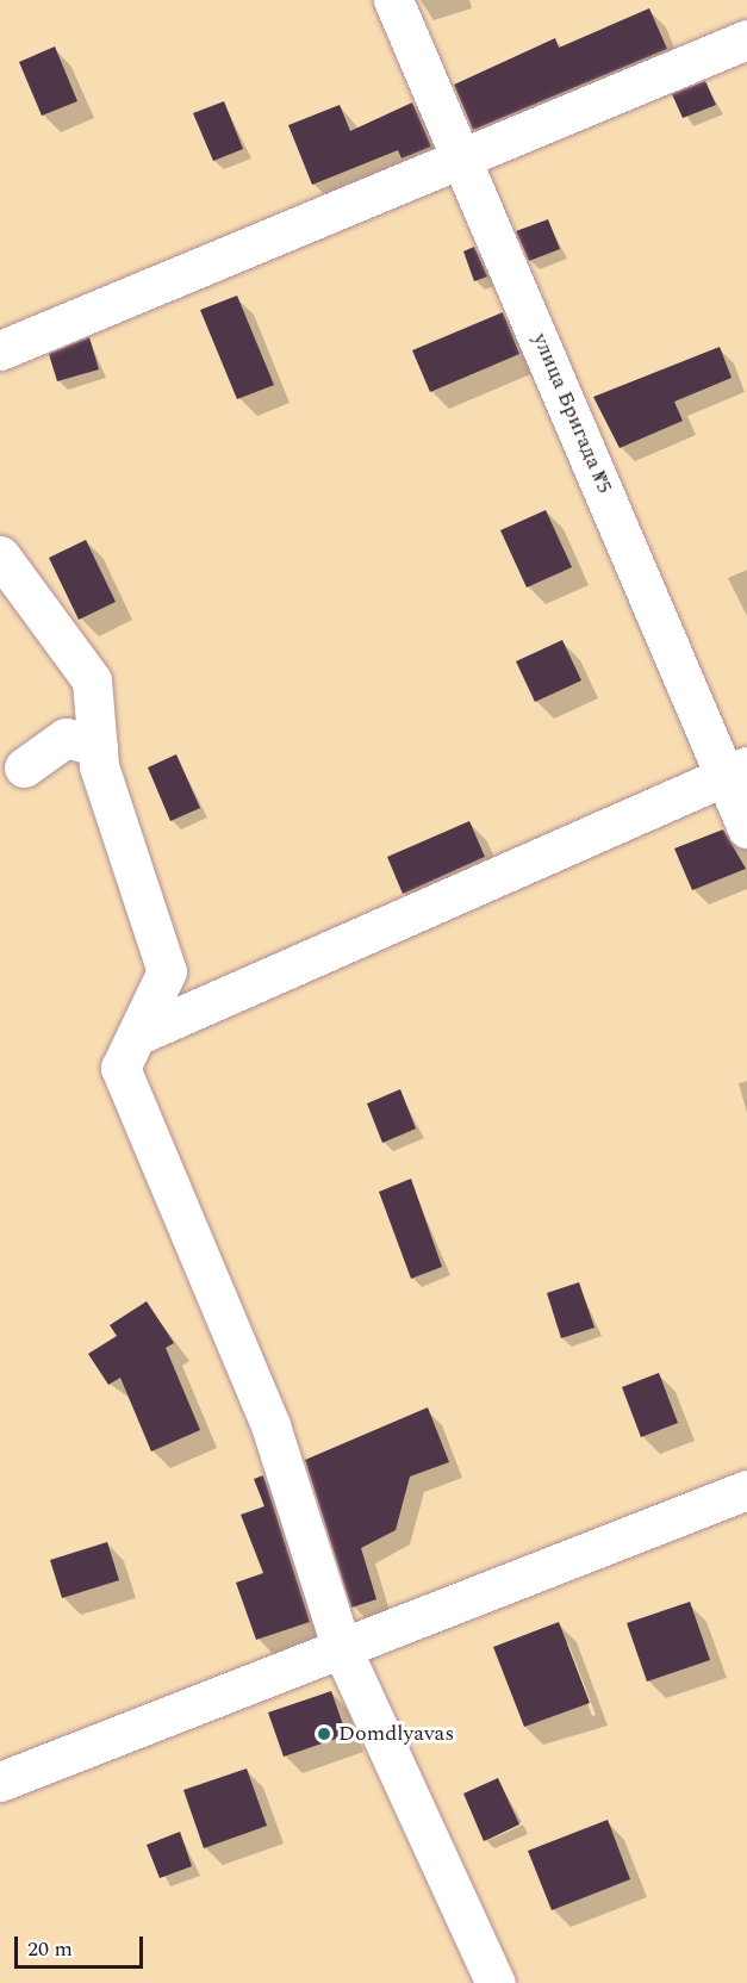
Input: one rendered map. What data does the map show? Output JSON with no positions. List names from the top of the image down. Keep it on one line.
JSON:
{"streets":{"lane":["улица Бригада №5"]},"places":["Domdlyavas"],"scale_bar":"20 m"}
